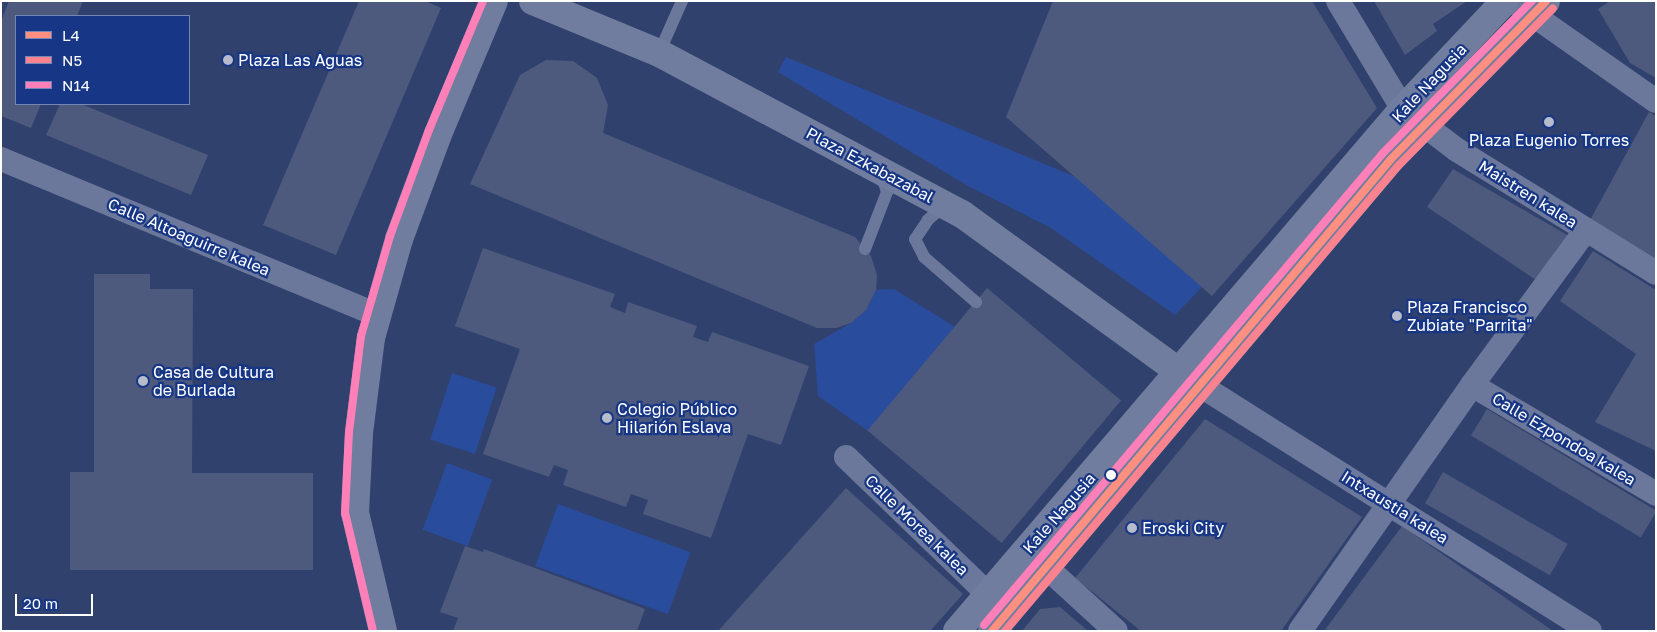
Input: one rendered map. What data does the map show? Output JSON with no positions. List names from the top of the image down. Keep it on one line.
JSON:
{"streets":{"main road":["Kale Nagusia","Plaza Ezkabazabal"],"street":["Maistren kalea","Calle Altoaguirre kalea","Calle Ezpondoa kalea","Intxaustia kalea","Calle Morea kalea"]},"crossings":[["Kale Nagusia","Plaza Ezkabazabal"],["Kale Nagusia","Maistren kalea"],["Kale Nagusia","Intxaustia kalea"],["Kale Nagusia","Calle Morea kalea"],["Plaza Ezkabazabal","Intxaustia kalea"],["Maistren kalea","Calle Ezpondoa kalea"],["Calle Ezpondoa kalea","Intxaustia kalea"]],"places":["Plaza Las Aguas","Plaza Eugenio Torres","Plaza Francisco Zubiate \"Parrita\"","Casa de Cultura de Burlada","Colegio Público Hilarión Eslava","Eroski City"],"lines":["transit line L4","transit line N14","transit line N5"],"legend":["L4","N5","N14"],"scale_bar":"20 m"}
